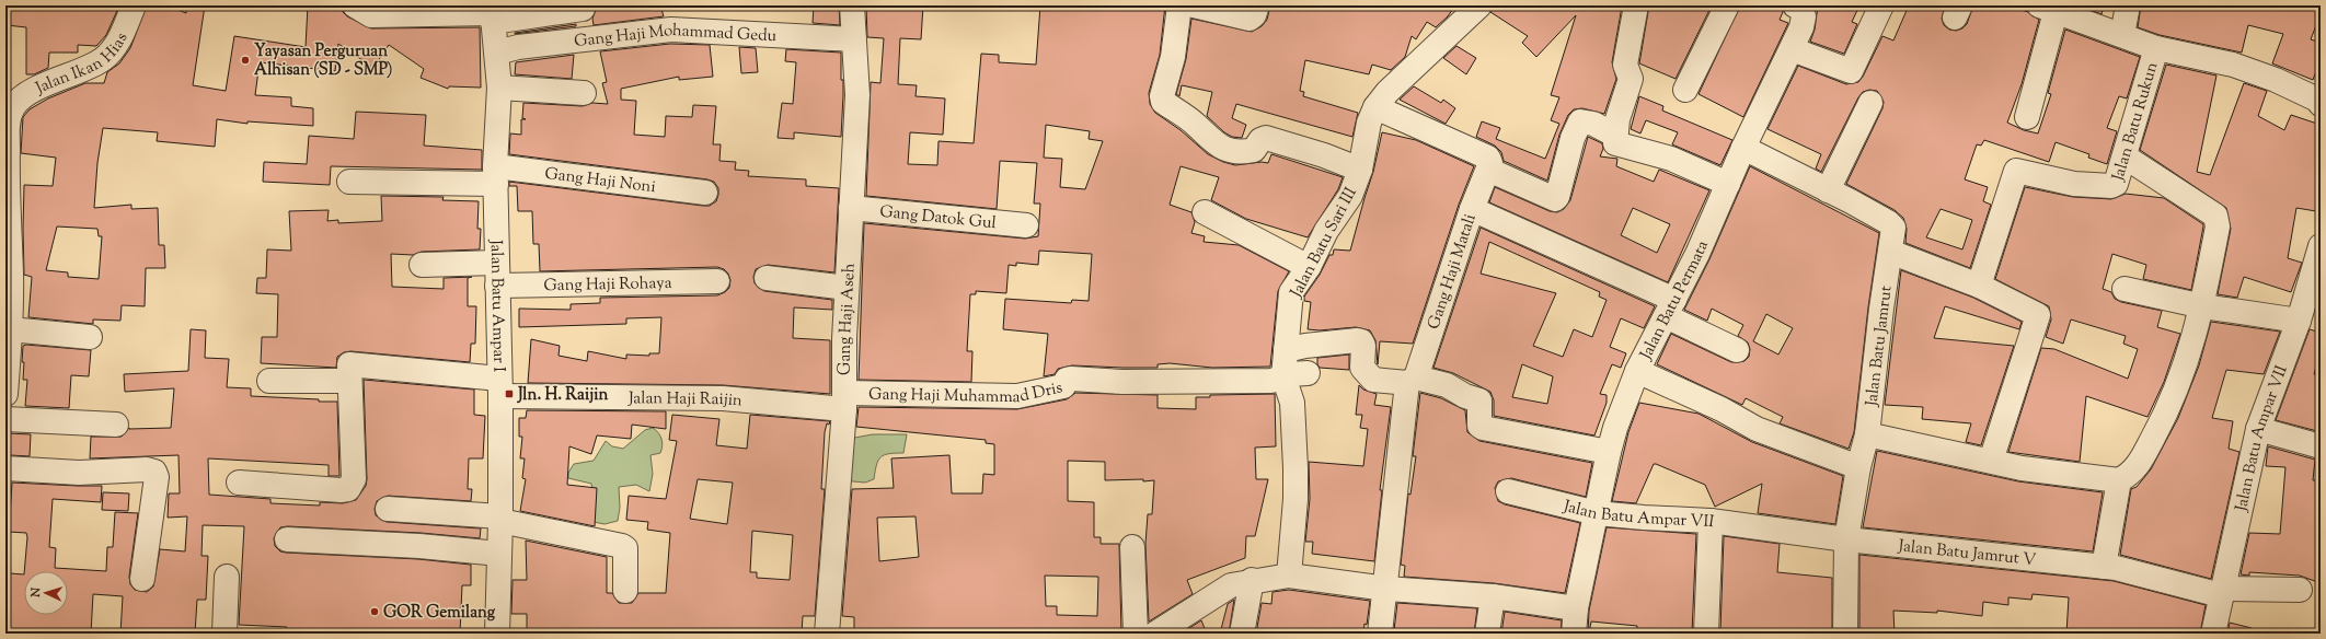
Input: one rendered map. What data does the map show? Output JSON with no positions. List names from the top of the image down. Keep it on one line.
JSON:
{"streets":{"street":["Gang Haji Mohammad Gedu","Jalan Ikan Hias","Jalan Batu Rukun","Gang Haji Noni","Gang Datok Gul","Jalan Batu Sari III","Gang Haji Matali","Gang Haji Rohaya","Jalan Batu Permata","Jalan Batu Ampar I","Gang Haji Aseh","Jalan Batu Jamrut","Gang Haji Muhammad Dris","Jalan Haji Raijin","Jalan Batu Ampar VII","Jalan Batu Jamrut V"]},"crossings":[["Gang Haji Mohammad Gedu","Jalan Batu Ampar I"],["Gang Haji Mohammad Gedu","Gang Haji Aseh"],["Gang Haji Noni","Jalan Batu Ampar I"],["Gang Datok Gul","Gang Haji Aseh"],["Jalan Batu Sari III","Gang Haji Muhammad Dris"],["Gang Haji Matali","Jalan Batu Permata"],["Gang Haji Rohaya","Jalan Batu Ampar I"],["Jalan Batu Permata","Jalan Batu Jamrut"],["Jalan Batu Permata","Jalan Batu Ampar VII"],["Jalan Batu Ampar I","Jalan Haji Raijin"],["Gang Haji Aseh","Gang Haji Muhammad Dris"],["Gang Haji Aseh","Jalan Haji Raijin"],["Jalan Batu Jamrut","Jalan Batu Jamrut V"],["Gang Haji Muhammad Dris","Jalan Haji Raijin"],["Jalan Batu Ampar VII","Jalan Batu Jamrut V"]],"places":{"other":["Yayasan Perguruan Alhisan (SD - SMP)","GOR Gemilang"],"transit":["Jln. H. Raijin"]},"north":"left"}
